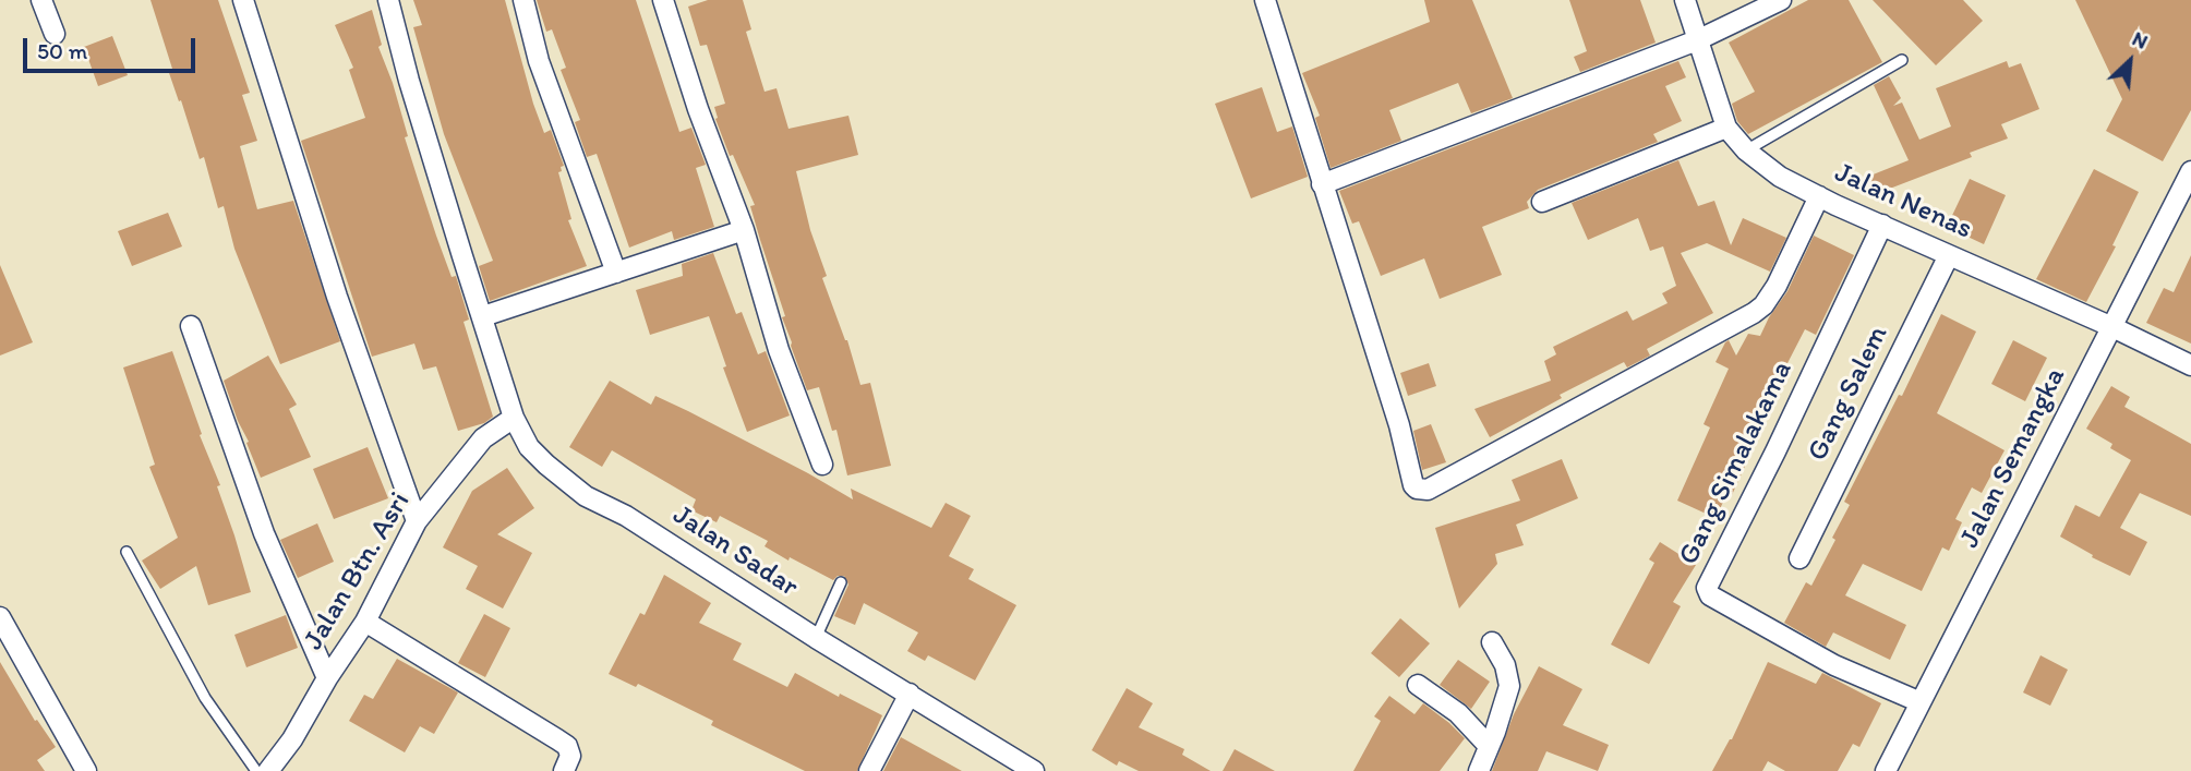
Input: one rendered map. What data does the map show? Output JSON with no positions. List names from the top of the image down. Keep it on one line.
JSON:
{"streets":{"street":["Jalan Nenas","Gang Salem","Jalan Semangka","Gang Simalakama","Jalan Sadar","Jalan Btn. Asri"]},"crossings":[["Jalan Nenas","Gang Salem"],["Jalan Nenas","Jalan Semangka"],["Jalan Nenas","Gang Simalakama"],["Jalan Semangka","Gang Simalakama"],["Jalan Sadar","Jalan Btn. Asri"]],"scale_bar":"50 m","north":"top right"}
